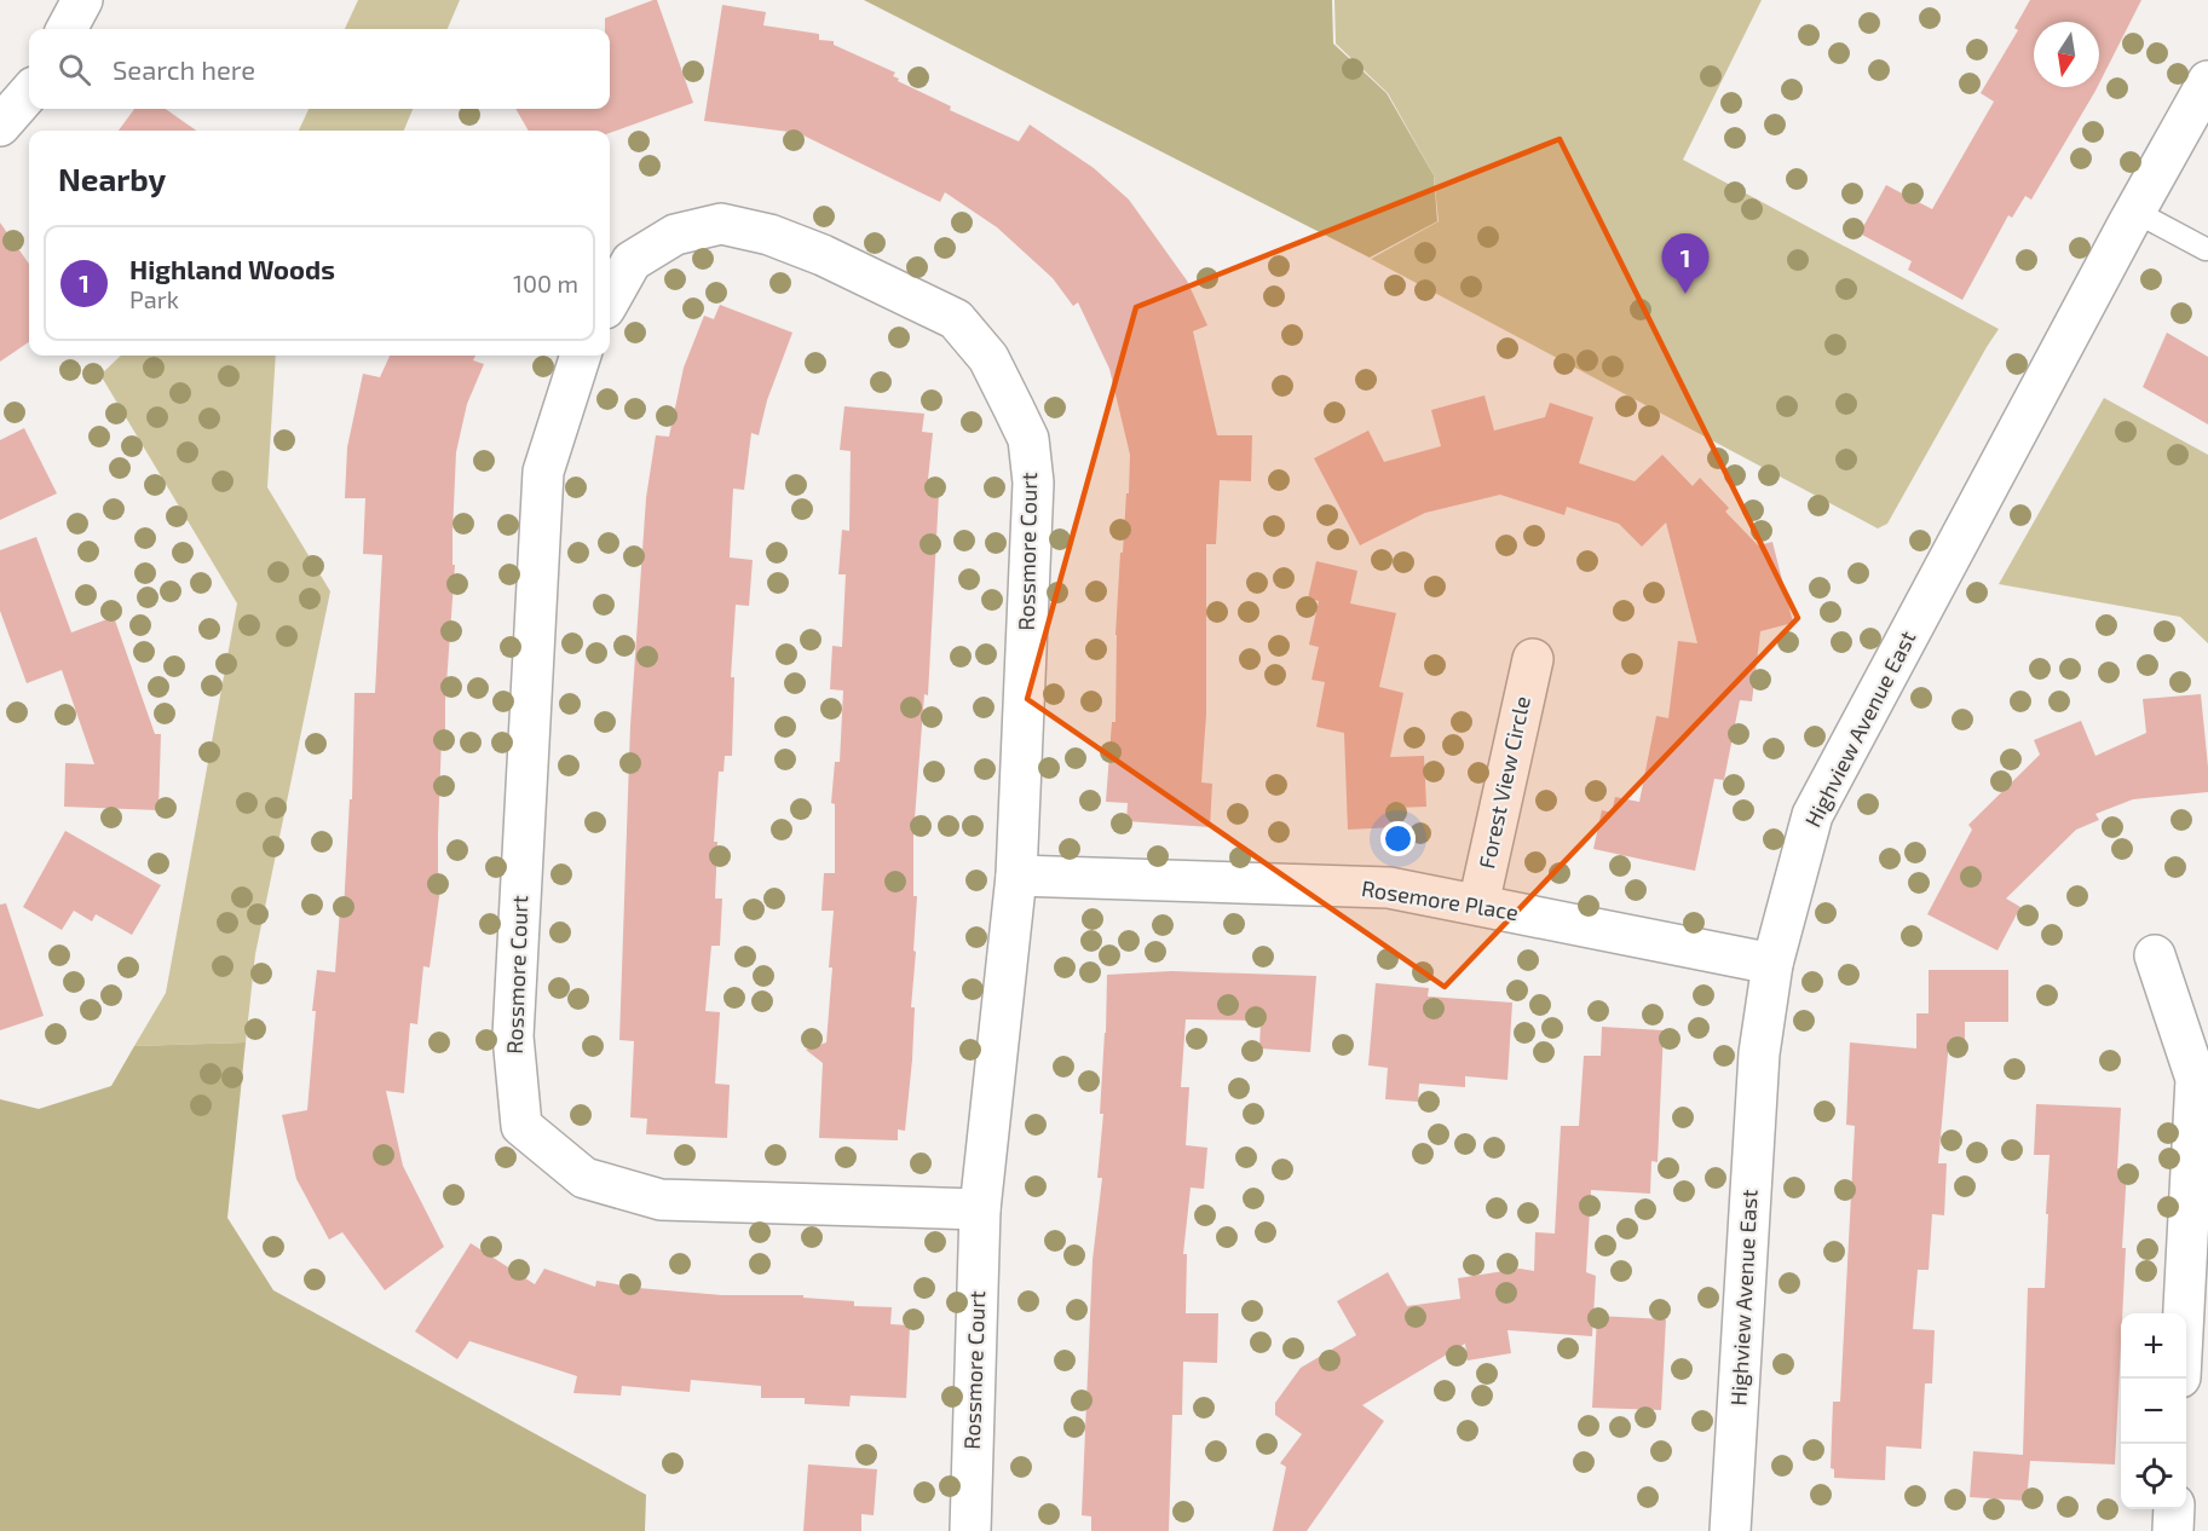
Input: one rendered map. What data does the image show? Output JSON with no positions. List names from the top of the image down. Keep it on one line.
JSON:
{"streets":{"street":["Rossmore Court","Highview Avenue East","Forest View Circle","Rosemore Place"]},"crossings":[["Rossmore Court","Rosemore Place"],["Highview Avenue East","Rosemore Place"],["Forest View Circle","Rosemore Place"]],"north":"bottom","page":{"search":"Search here","heading":"Nearby","list":[{"mark":"1","name":"Highland Woods","note":"Park","value":"100 m"}],"pins":"1","map_buttons":["+","−"]}}
